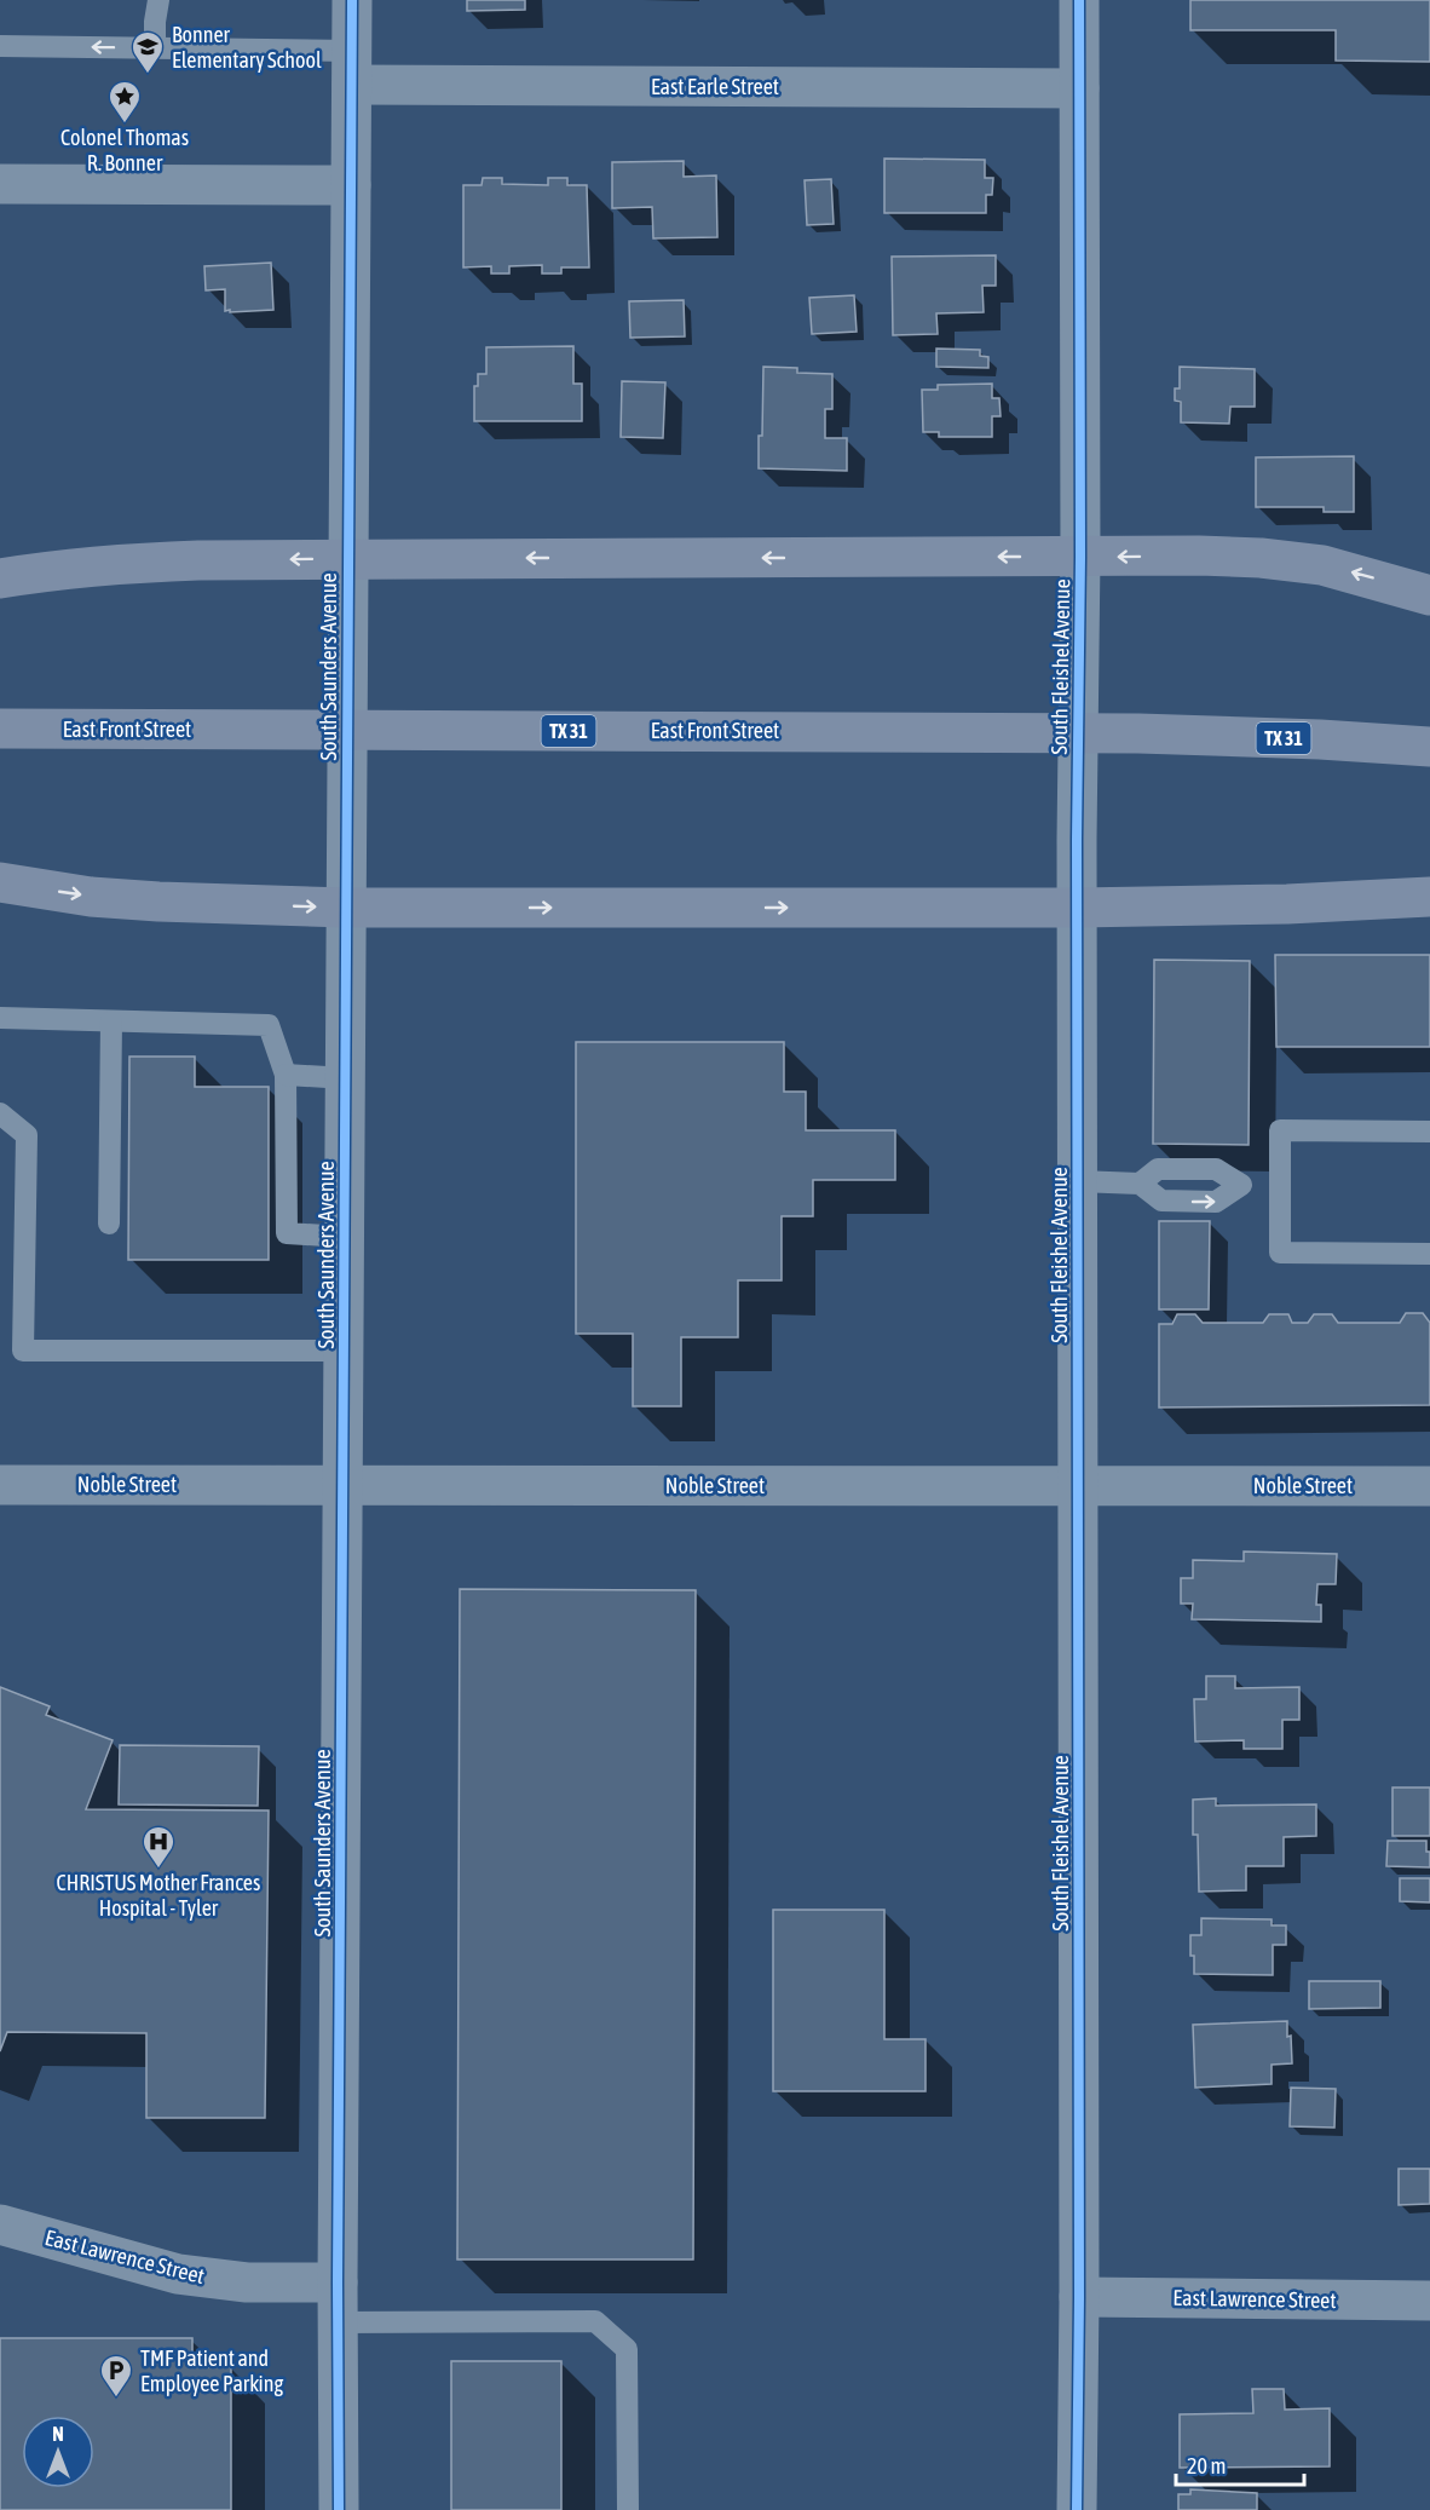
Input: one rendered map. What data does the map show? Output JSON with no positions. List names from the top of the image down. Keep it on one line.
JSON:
{"streets":{"main road":["East Front Street","TX 31"],"street":["East Earle Street","South Saunders Avenue","South Fleishel Avenue","Noble Street","East Lawrence Street"]},"crossings":[["East Earle Street","South Saunders Avenue"],["East Earle Street","South Fleishel Avenue"],["South Saunders Avenue","Noble Street"],["South Saunders Avenue","East Lawrence Street"],["South Fleishel Avenue","Noble Street"],["South Fleishel Avenue","East Lawrence Street"]],"places":{"school or university":["Bonner Elementary School"],"place":["Colonel Thomas R. Bonner"],"hospital":["CHRISTUS Mother Frances Hospital - Tyler"],"parking":["TMF Patient and Employee Parking"]},"scale_bar":"20 m","north":"top"}
